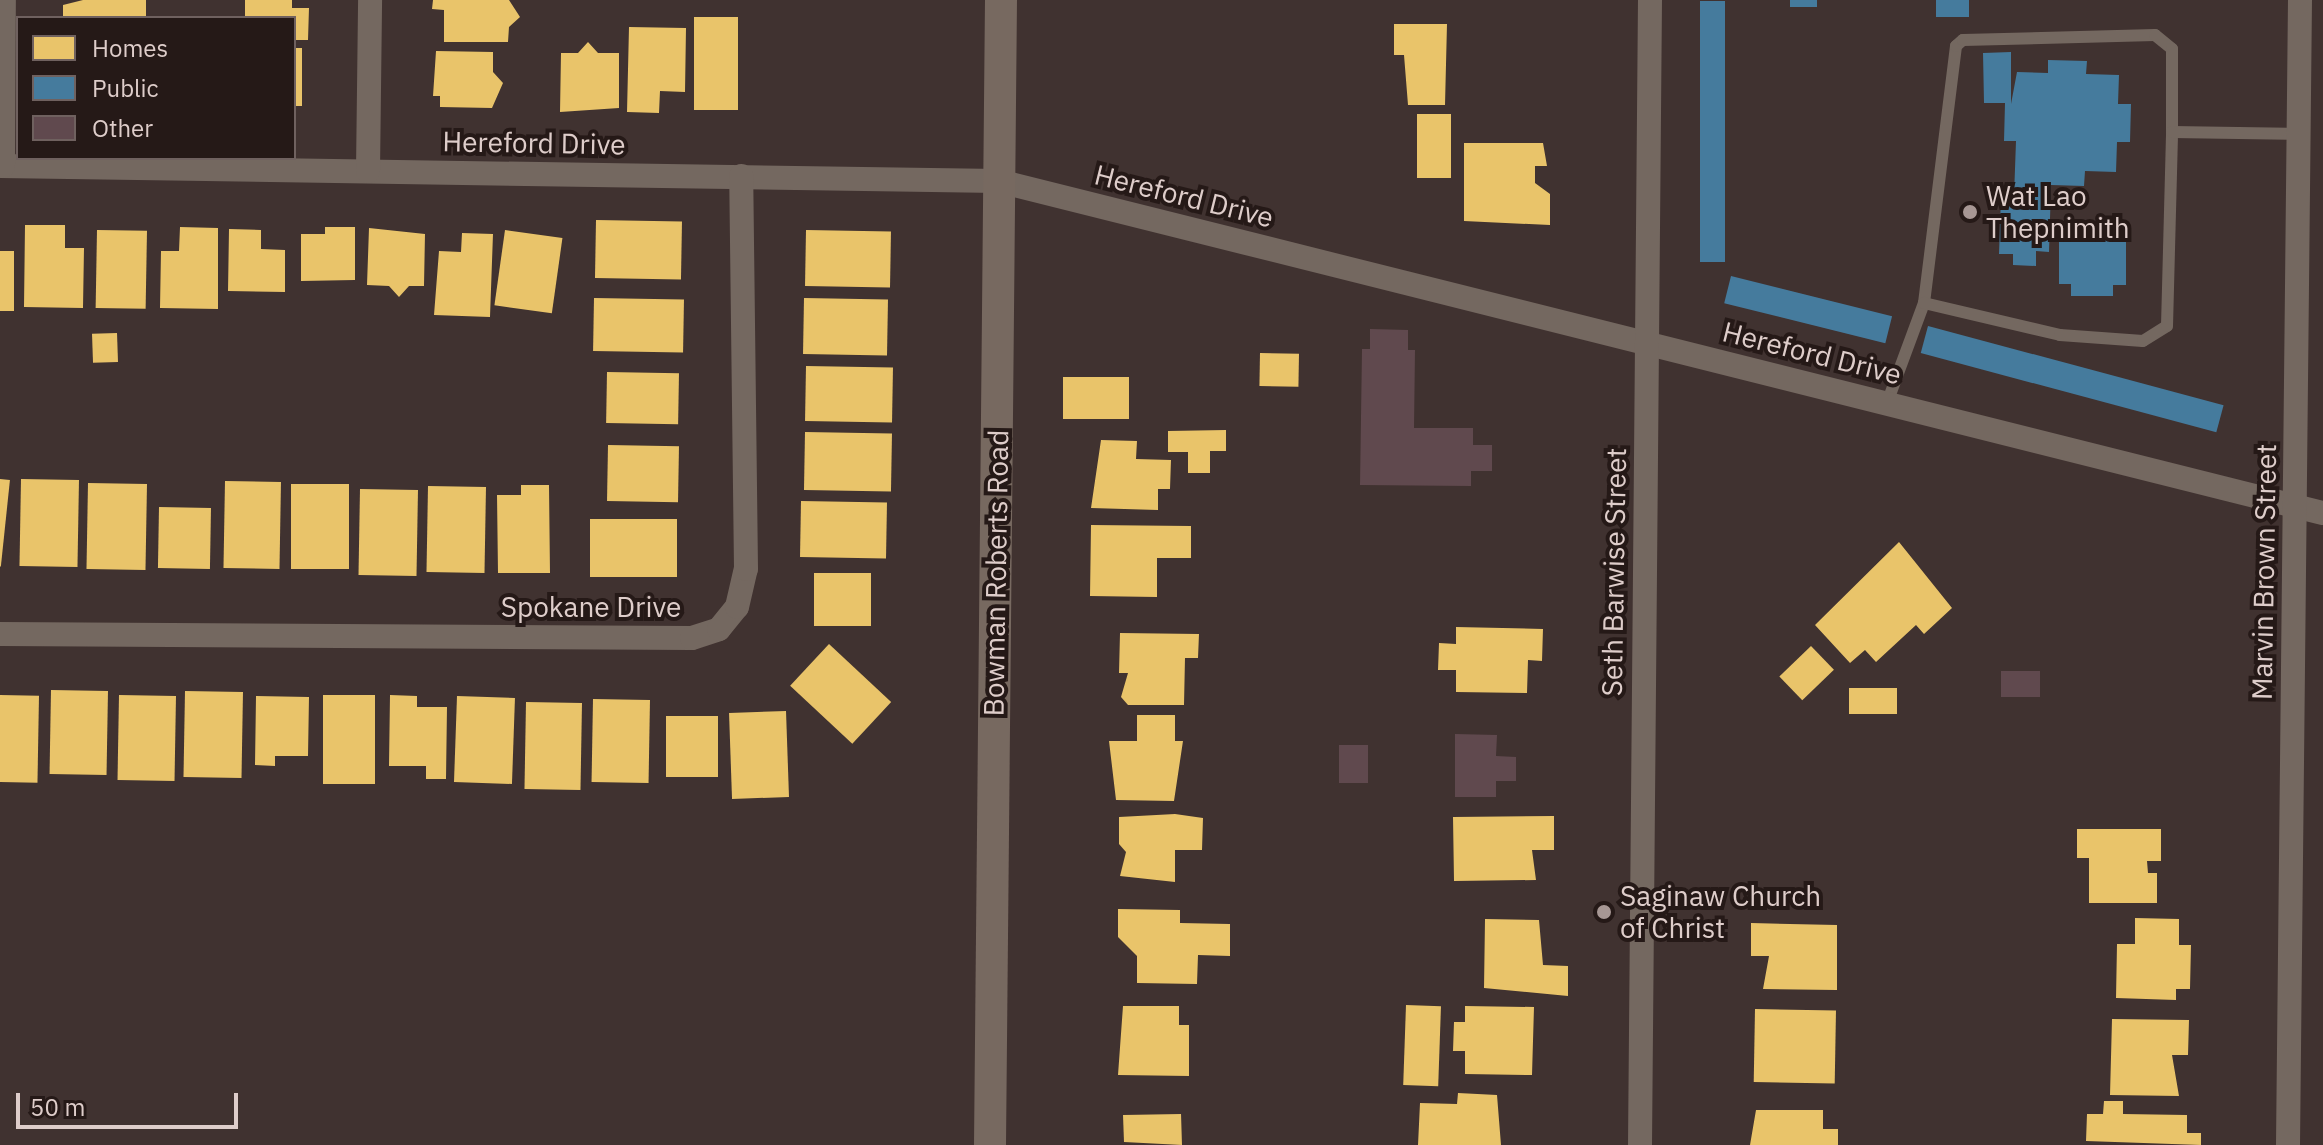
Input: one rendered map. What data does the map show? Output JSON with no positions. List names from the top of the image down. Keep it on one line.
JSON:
{"streets":{"street":["Hereford Drive","Seth Barwise Street","Marvin Brown Street","Bowman Roberts Road","Spokane Drive"]},"crossings":[["Hereford Drive","Seth Barwise Street"],["Hereford Drive","Marvin Brown Street"],["Hereford Drive","Bowman Roberts Road"],["Hereford Drive","Spokane Drive"]],"places":["Wat Lao Thepnimith","Saginaw Church of Christ"],"legend":["Homes","Public","Other"],"scale_bar":"50 m"}
